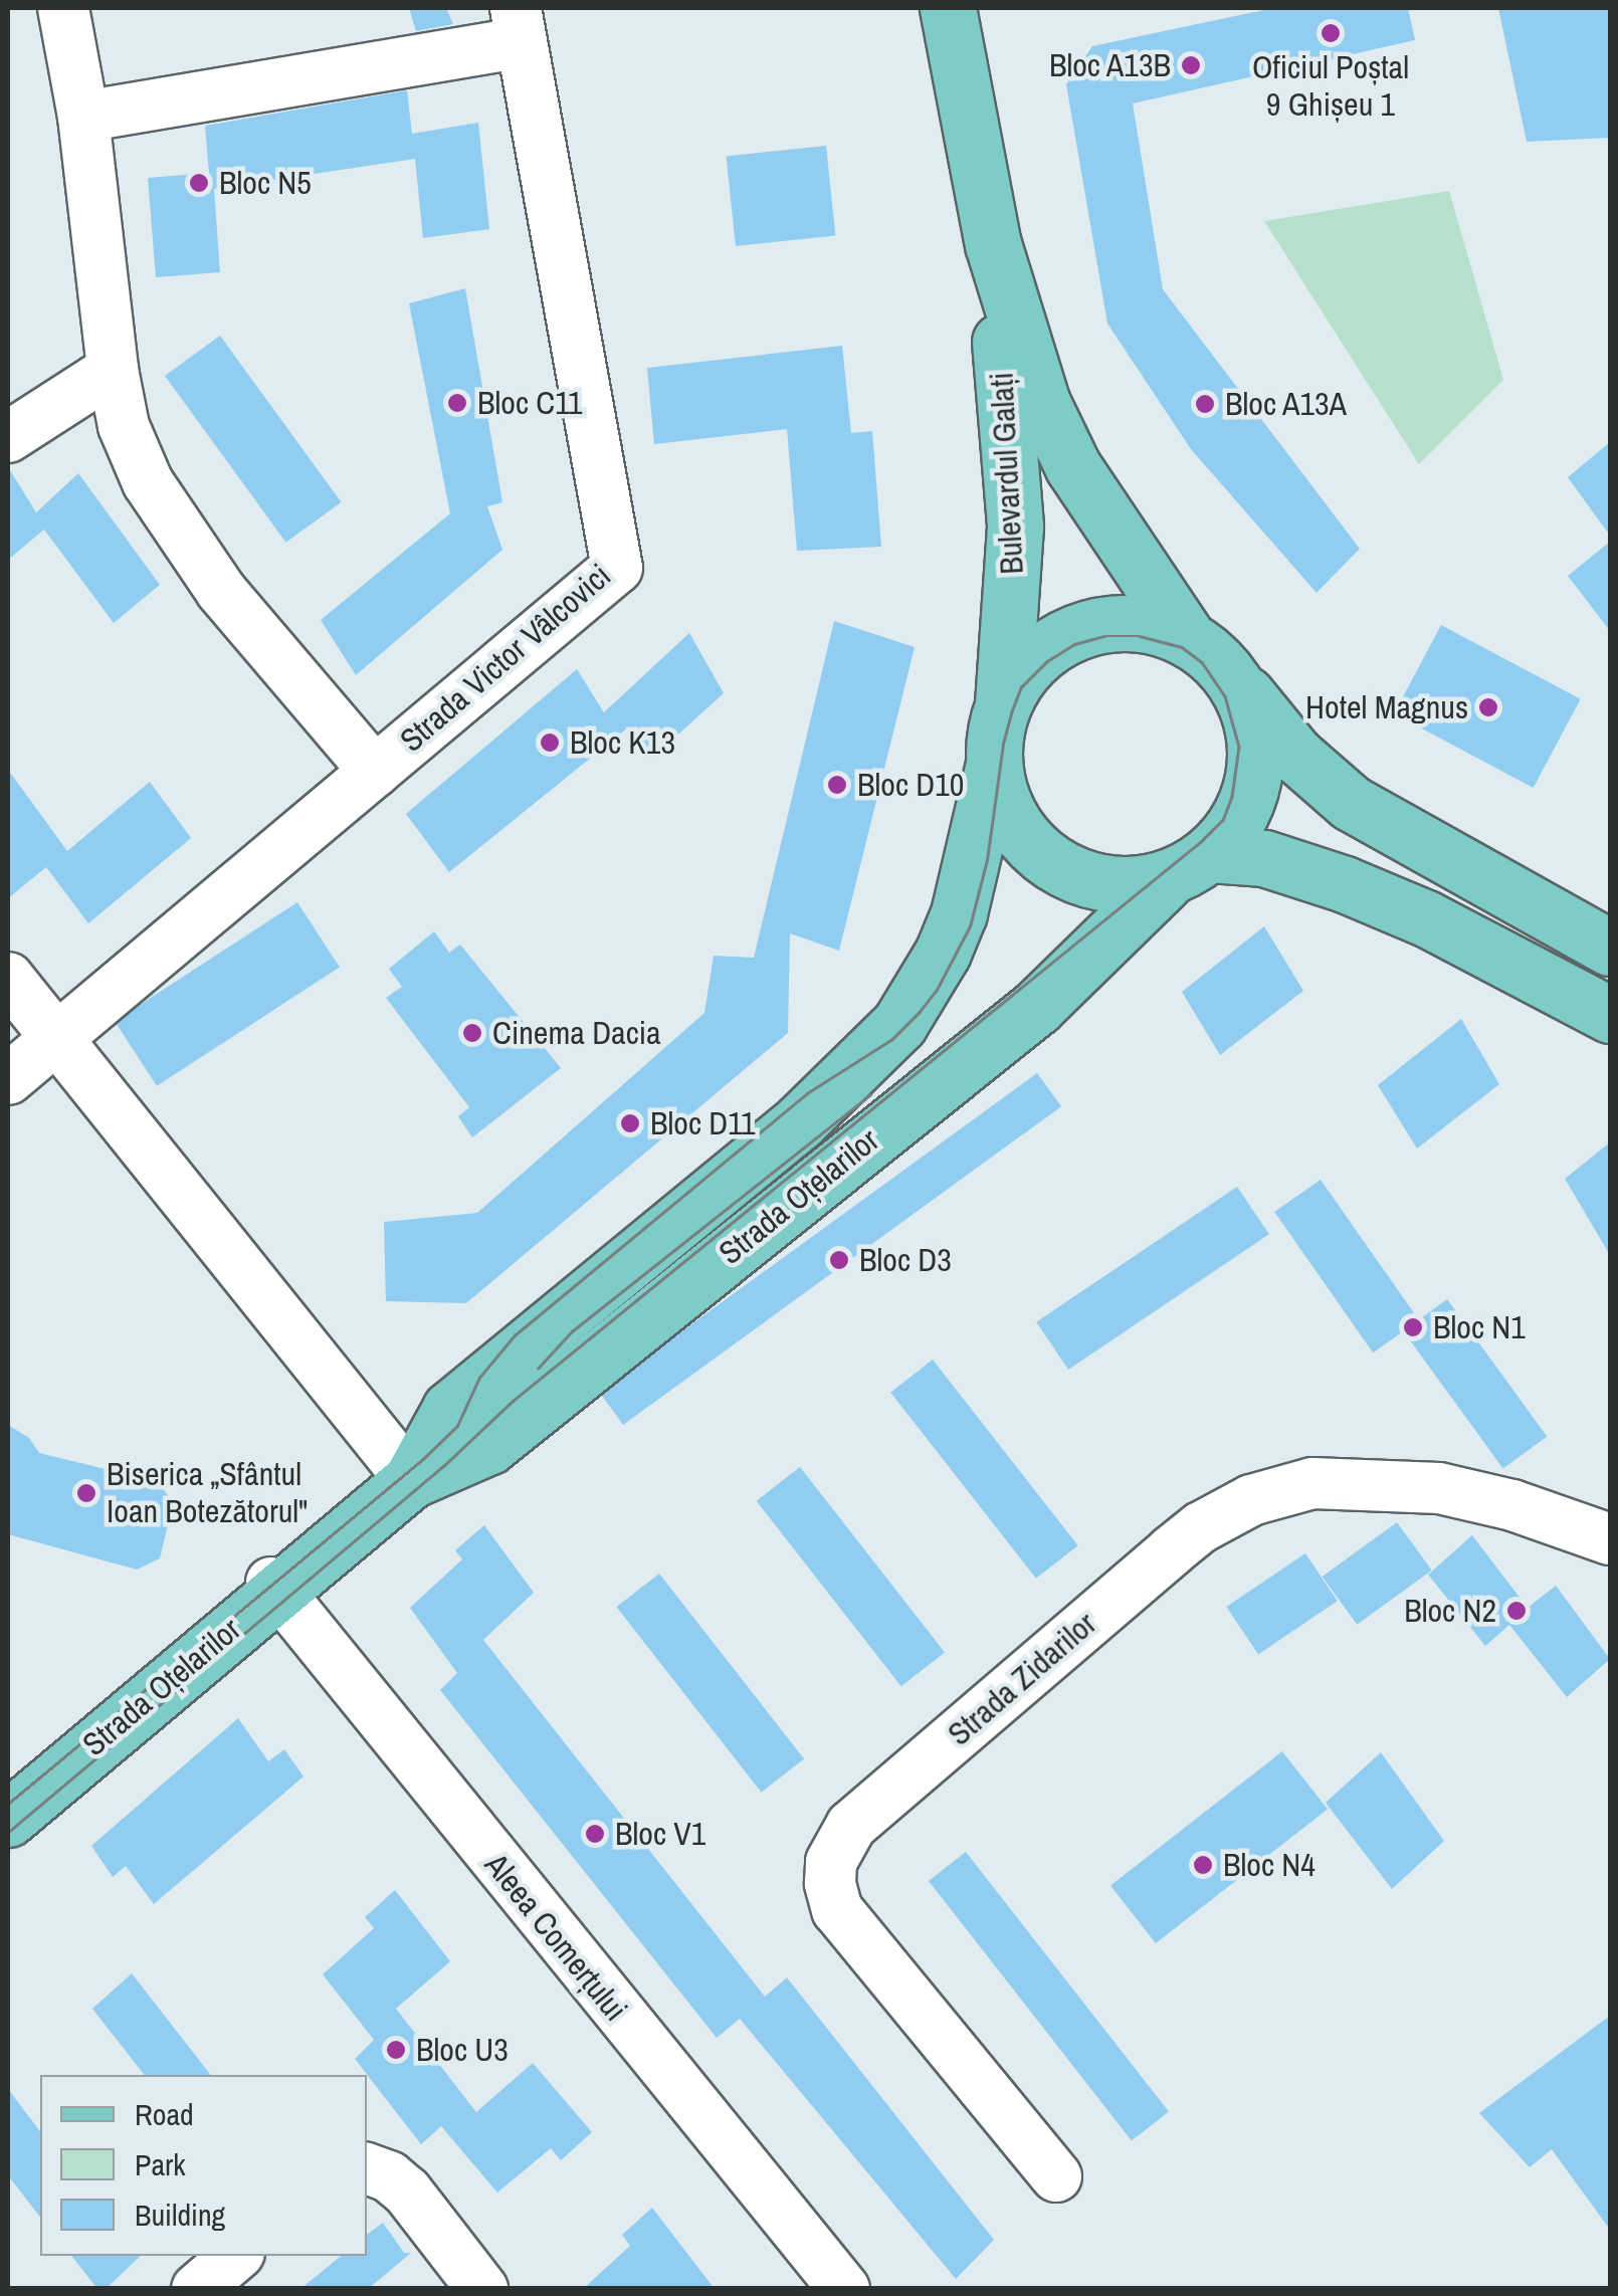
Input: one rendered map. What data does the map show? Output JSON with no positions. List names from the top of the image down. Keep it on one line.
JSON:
{"streets":{"main road":["Bulevardul Galați","Strada Oțelarilor"],"street":["Strada Victor Vâlcovici","Strada Zidarilor","Aleea Comerțului"]},"crossings":[["Bulevardul Galați","Strada Oțelarilor"],["Strada Oțelarilor","Aleea Comerțului"]],"places":["Oficiul Poștal 9 Ghișeu 1","Bloc A13B","Bloc N5","Bloc C11","Bloc A13A","Hotel Magnus","Bloc K13","Bloc D10","Cinema Dacia","Bloc D11","Bloc D3","Bloc N1","Biserica „Sfântul Ioan Botezătorul\"","Bloc N2","Bloc V1","Bloc N4","Bloc U3"],"legend":["Road","Park","Building"]}
